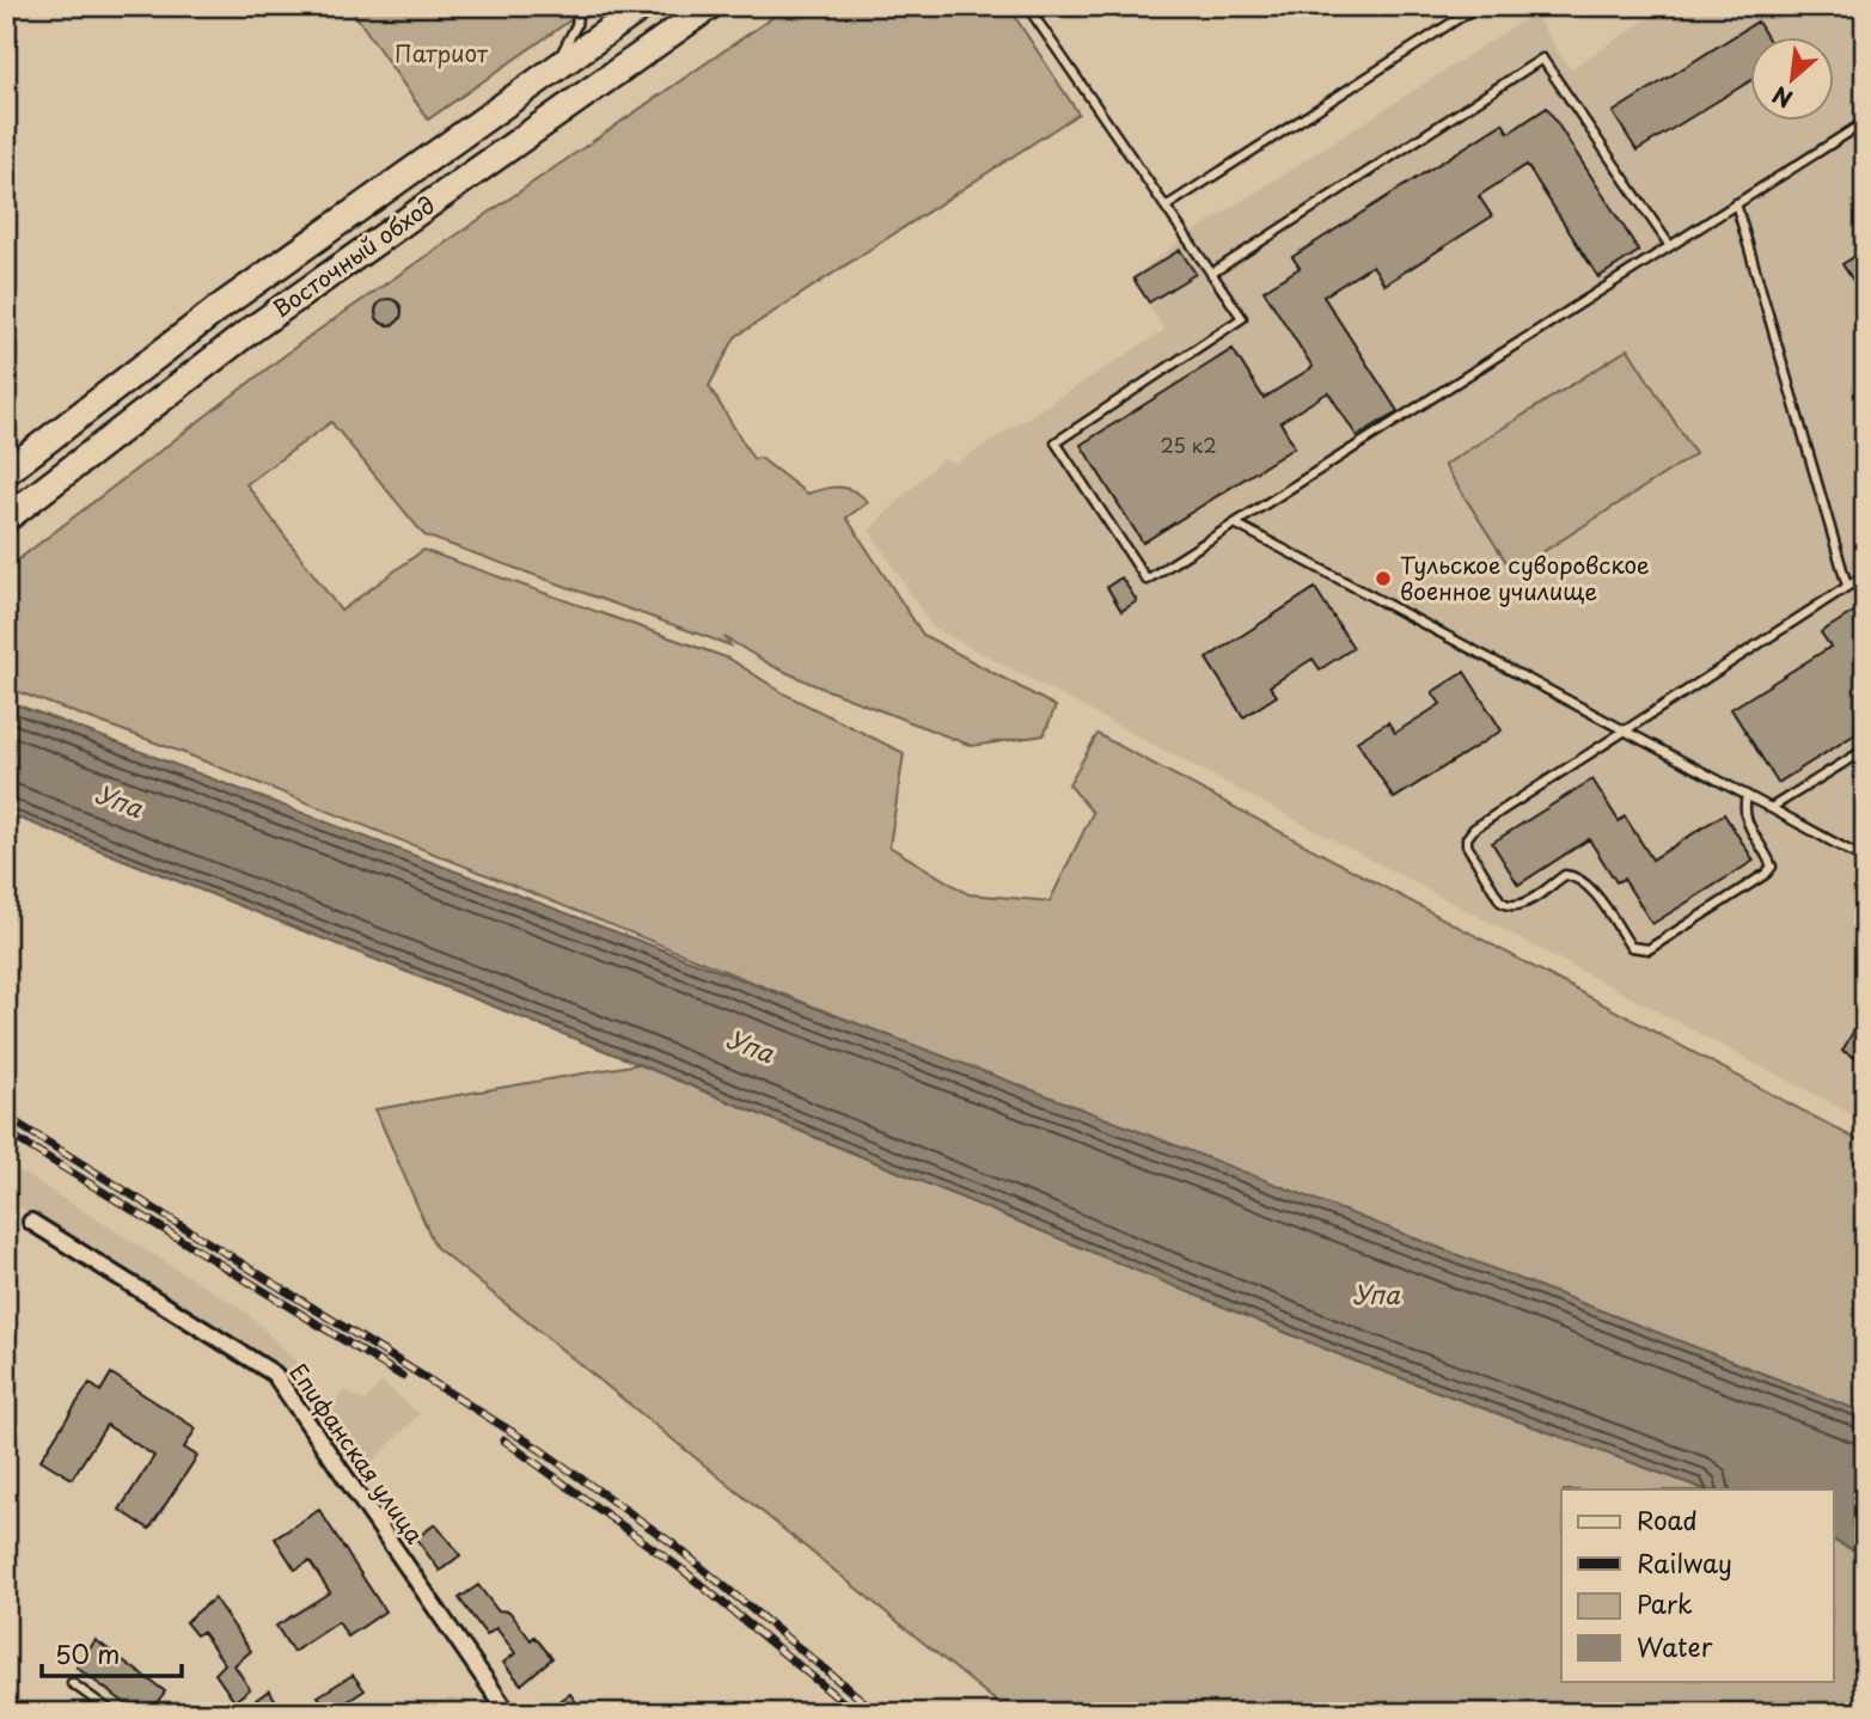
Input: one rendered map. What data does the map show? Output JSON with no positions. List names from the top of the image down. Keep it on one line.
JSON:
{"streets":{"main road":["Восточный обход"],"street":["Епифанская улица"]},"water":["Упа"],"parks":["Патриот"],"places":["Тульское суворовское военное училище"],"house_numbers":["25 к2"],"legend":["Road","Railway","Park","Water"],"scale_bar":"50 m","north":"bottom left"}
